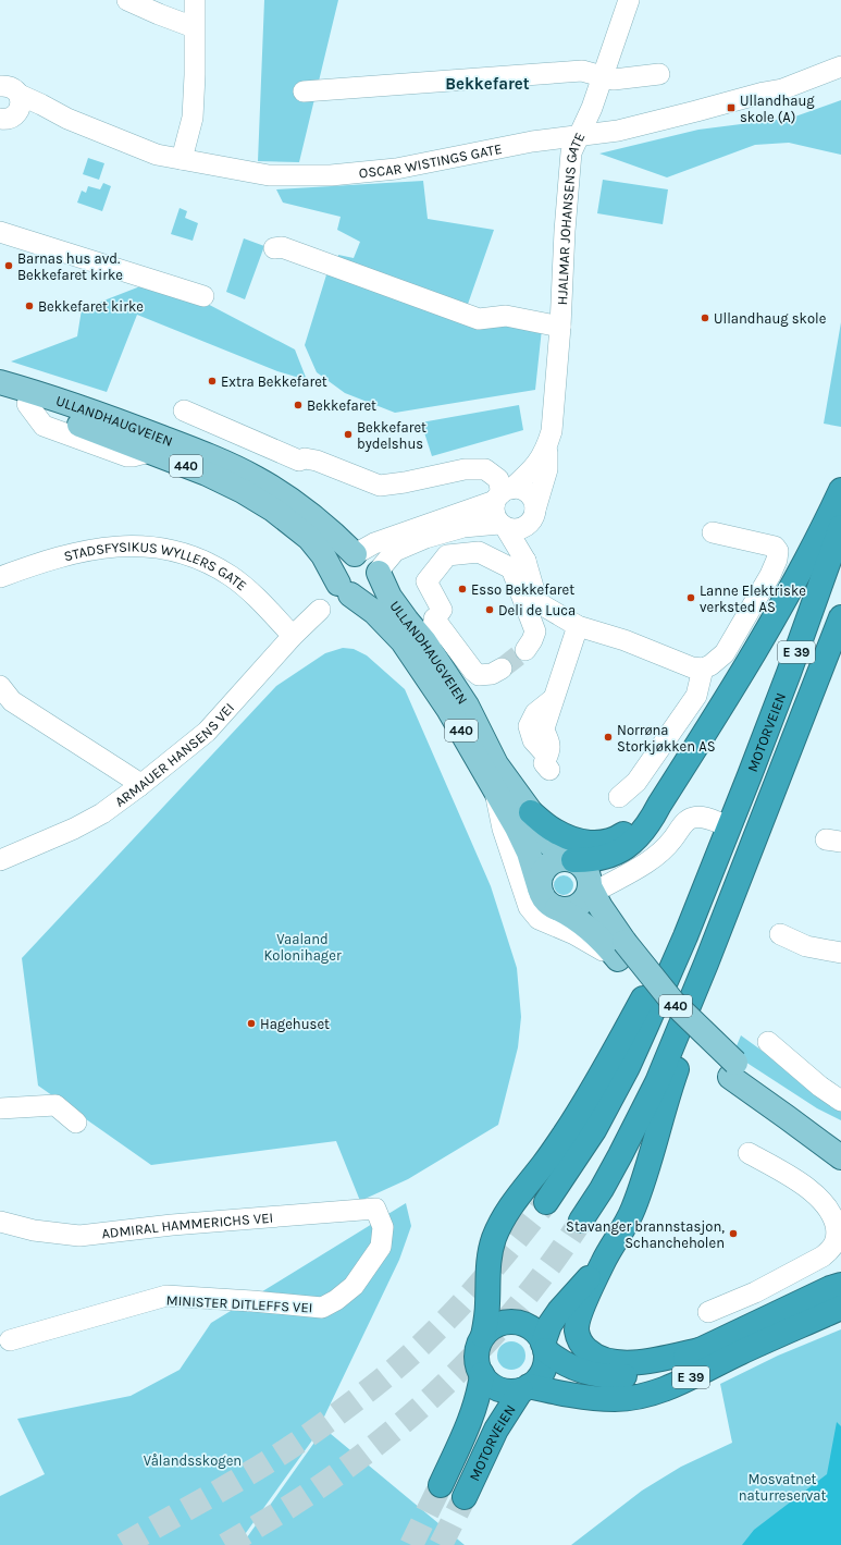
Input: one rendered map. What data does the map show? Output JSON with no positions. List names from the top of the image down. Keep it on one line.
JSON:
{"streets":{"highway":["E 39","MOTORVEIEN"],"main road":["ULLANDHAUGVEIEN","440"],"street":["OSCAR WISTINGS GATE","HJALMAR JOHANSENS GATE","STADSFYSIKUS WYLLERS GATE","ARMAUER HANSENS VEI","ADMIRAL HAMMERICHS VEI","MINISTER DITLEFFS VEI"]},"crossings":[["OSCAR WISTINGS GATE","HJALMAR JOHANSENS GATE"],["HJALMAR JOHANSENS GATE","ULLANDHAUGVEIEN"],["HJALMAR JOHANSENS GATE","440"],["ULLANDHAUGVEIEN","440"],["ULLANDHAUGVEIEN","E 39"],["440","E 39"],["STADSFYSIKUS WYLLERS GATE","ARMAUER HANSENS VEI"],["E 39","MOTORVEIEN"],["ADMIRAL HAMMERICHS VEI","MINISTER DITLEFFS VEI"]],"districts":["Bekkefaret"],"parks":["Vaaland Kolonihager","Vålandsskogen","Mosvatnet naturreservat"],"places":{"transit":["Ullandhaug skole (A)"],"other":["Barnas hus avd. Bekkefaret kirke","Bekkefaret kirke","Ullandhaug skole","Extra Bekkefaret","Bekkefaret","Bekkefaret bydelshus","Esso Bekkefaret","Lanne Elektriske verksted AS","Deli de Luca","Norrøna Storkjøkken AS","Hagehuset","Stavanger brannstasjon, Schancheholen"]}}
